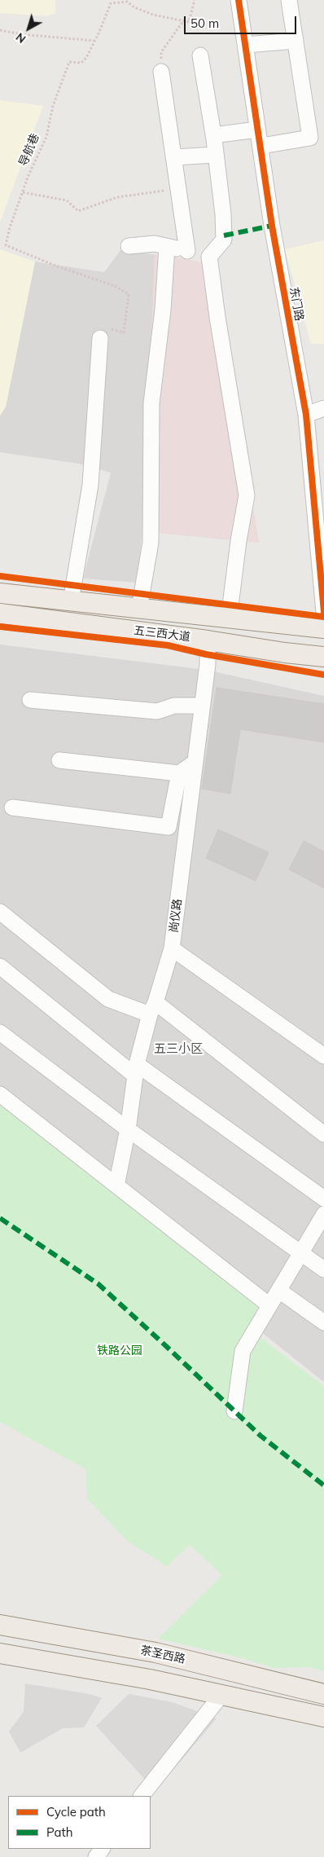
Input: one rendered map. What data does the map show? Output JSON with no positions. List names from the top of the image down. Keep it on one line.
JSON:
{"streets":{"main road":["五三西大道","茶圣西路"],"street":["东门路","尚仪路"],"path":["导航巷"]},"crossings":[["五三西大道","尚仪路"]],"districts":["五三小区"],"parks":["铁路公园"],"legend":["Cycle path","Path"],"scale_bar":"50 m","north":"bottom left"}
